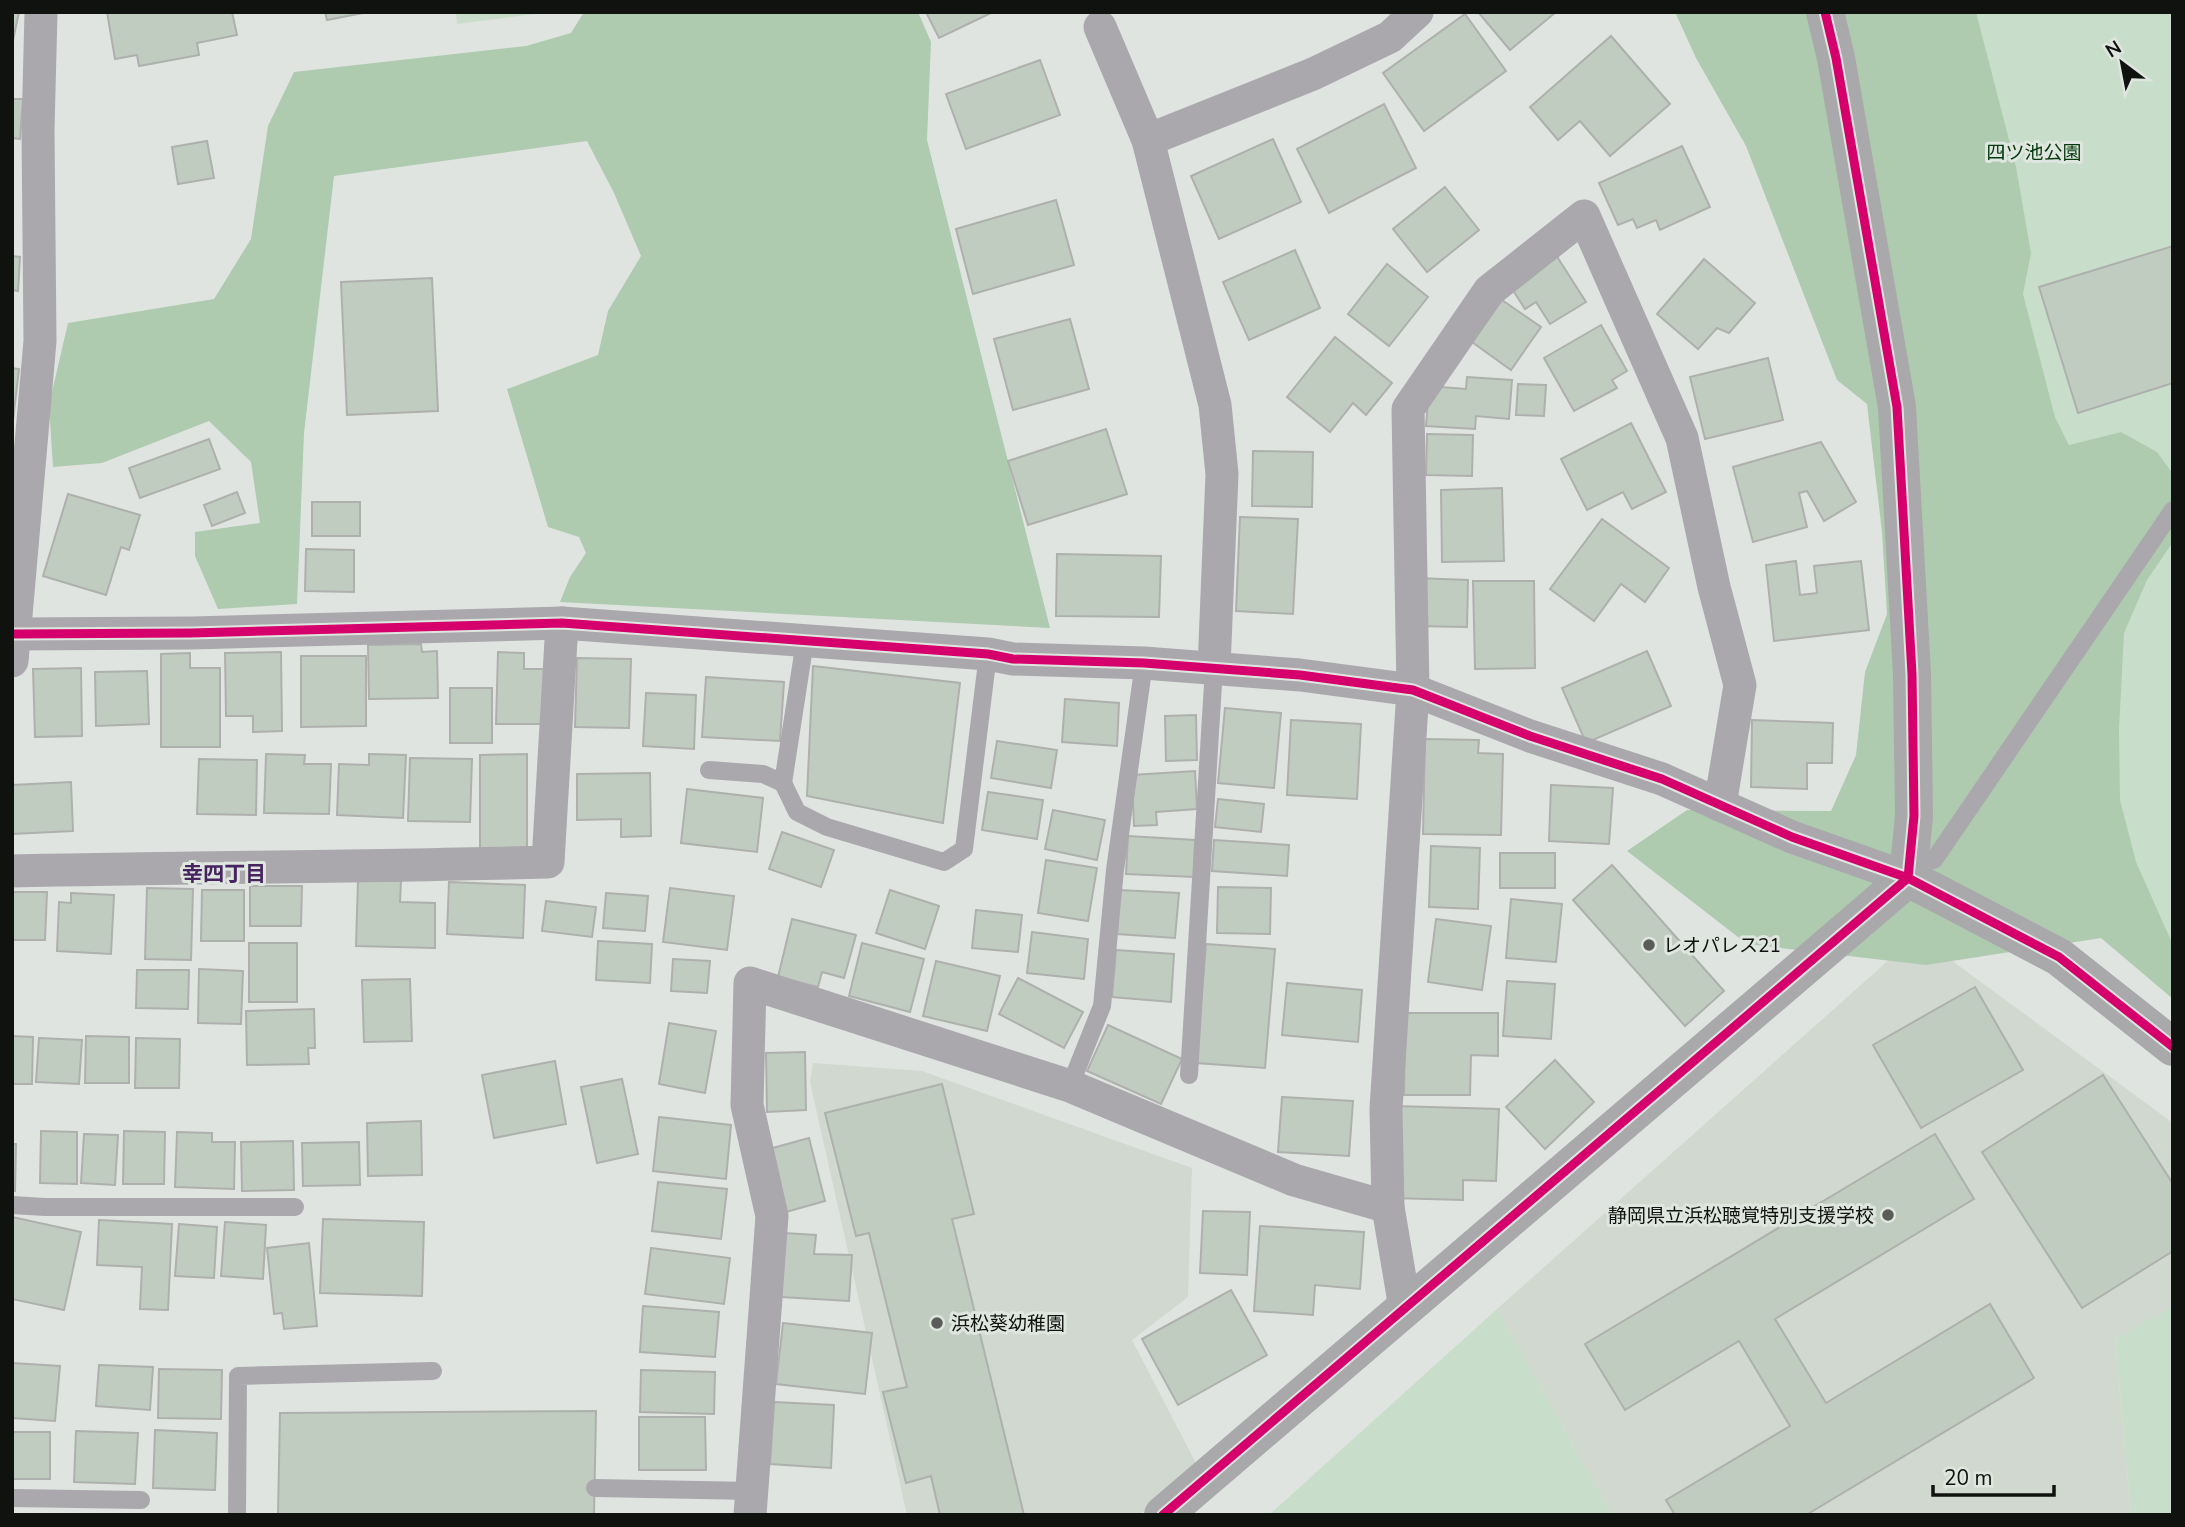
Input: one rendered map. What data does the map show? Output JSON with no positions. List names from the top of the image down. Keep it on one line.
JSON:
{"districts":["幸四丁目"],"parks":["四ツ池公園"],"places":["レオパレス21","静岡県立浜松聴覚特別支援学校","浜松葵幼稚園"],"scale_bar":"20 m","north":"top left"}
